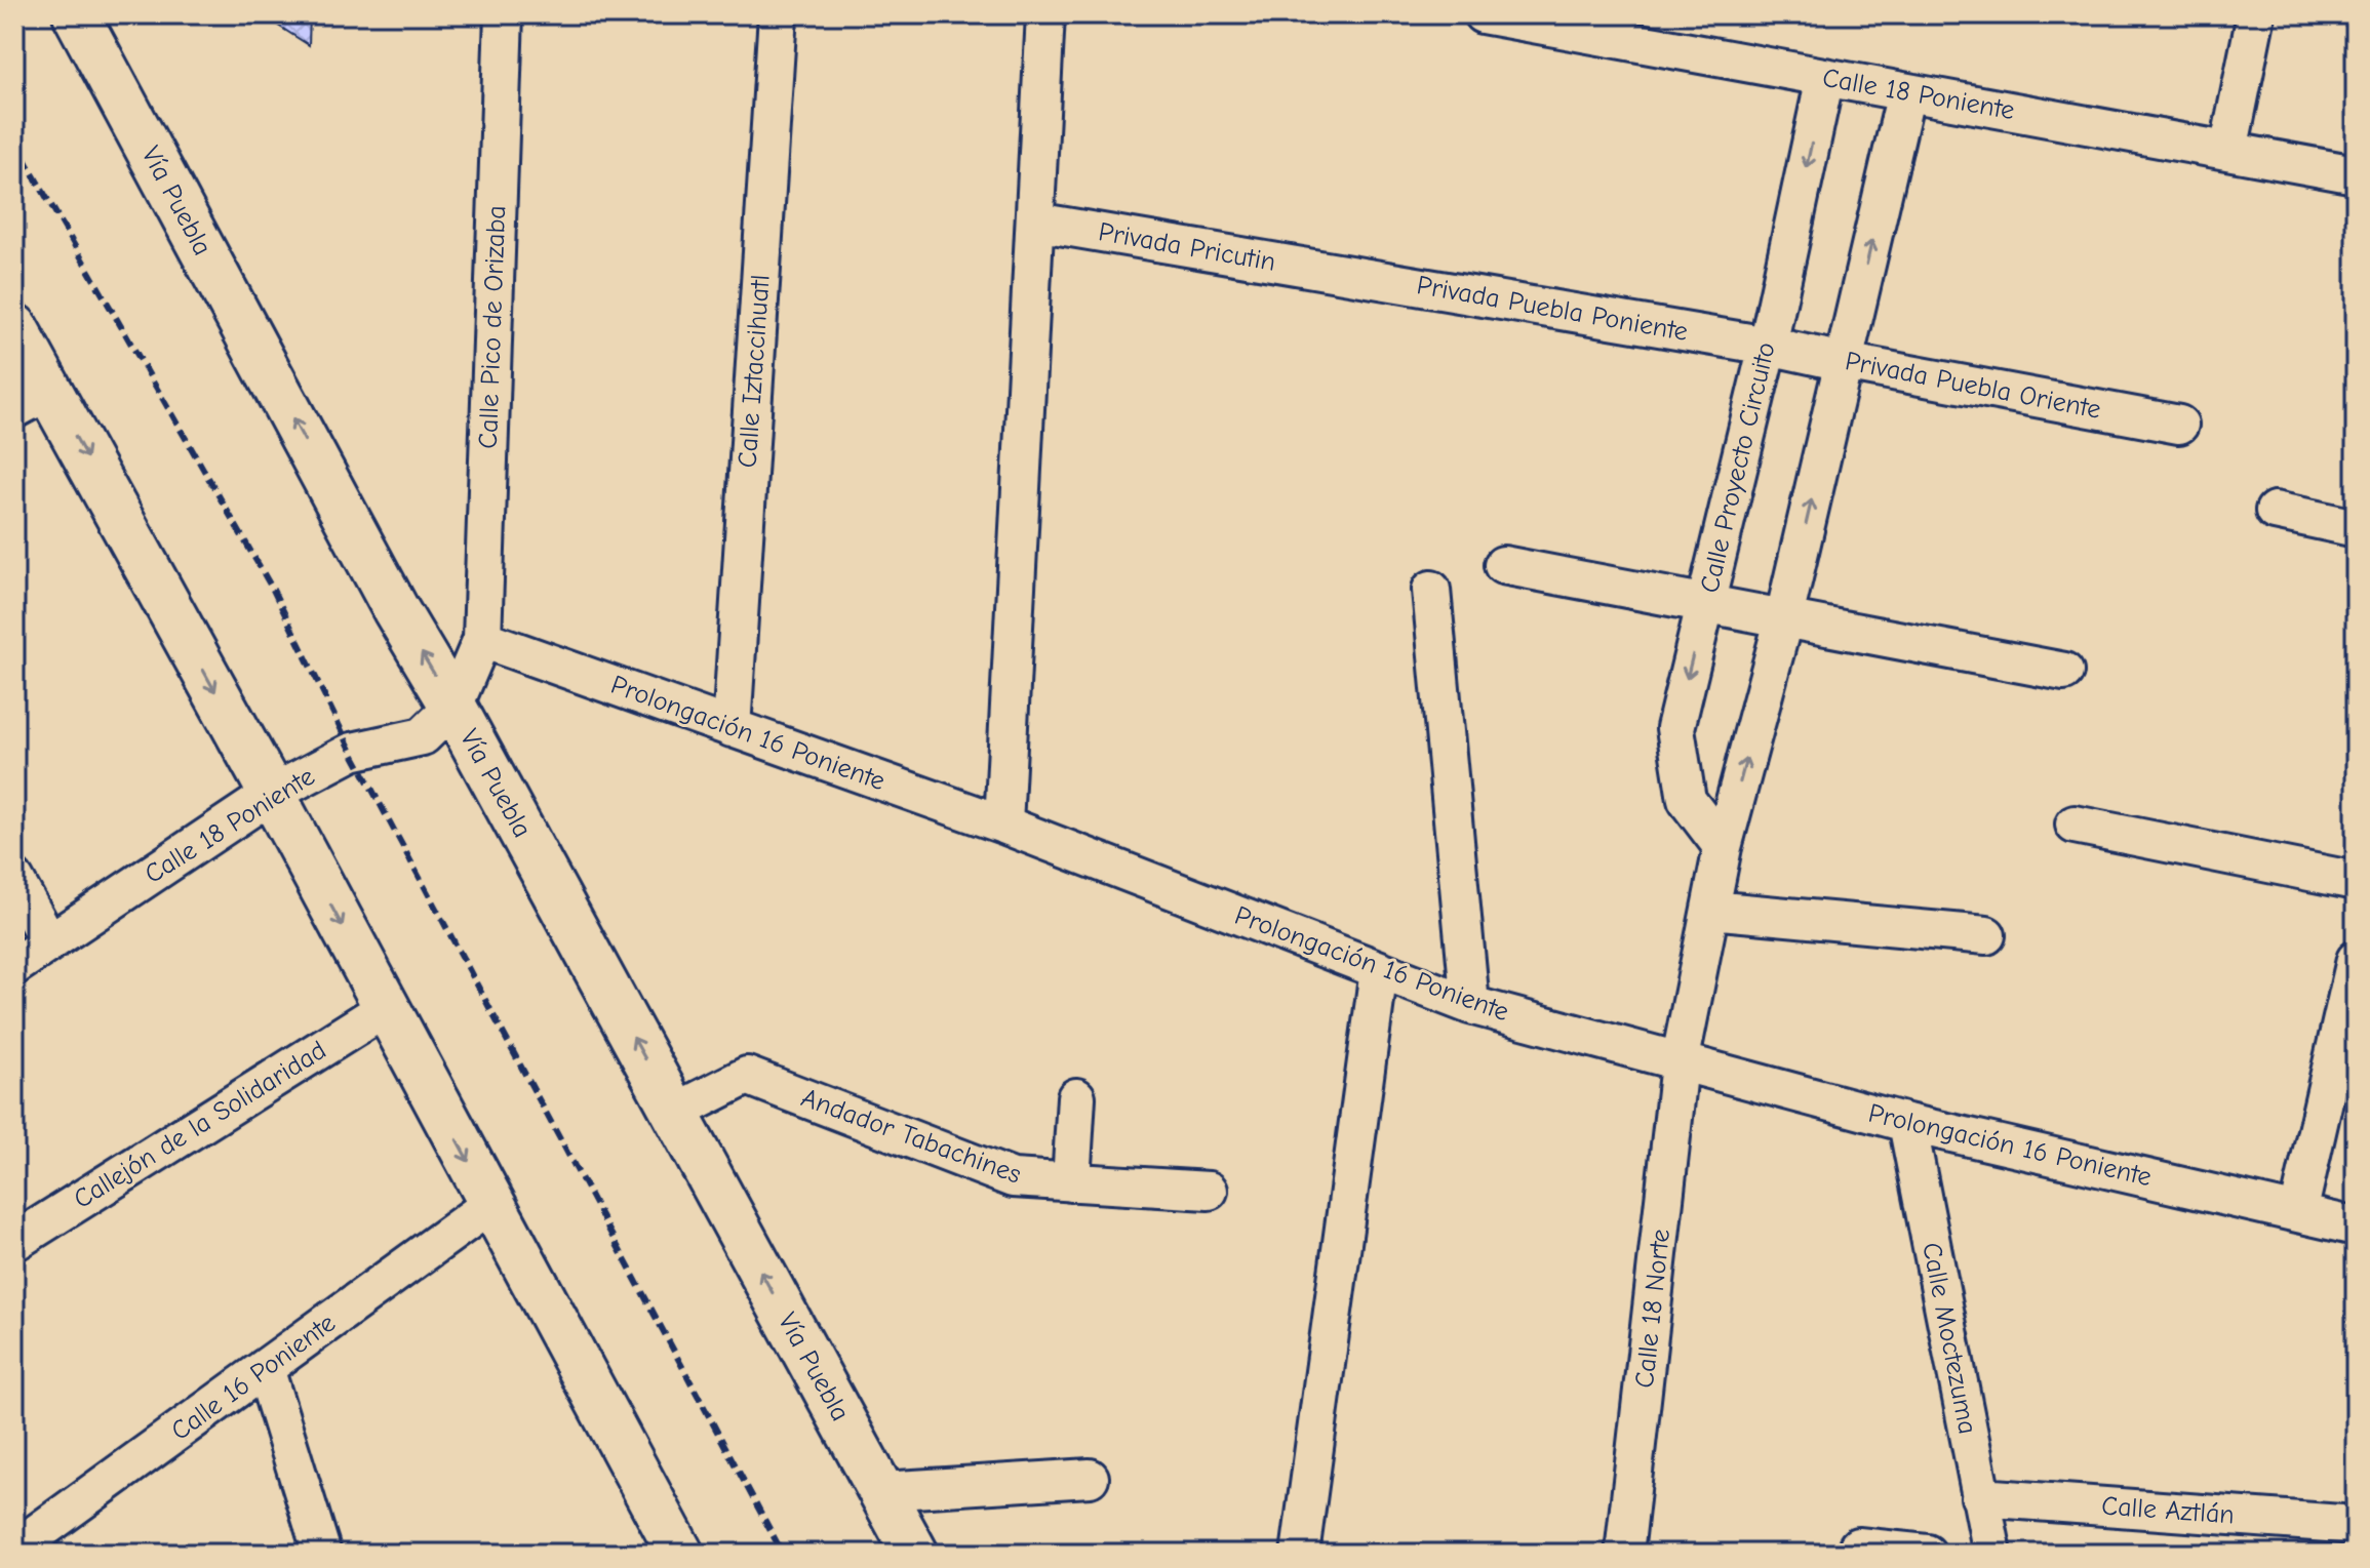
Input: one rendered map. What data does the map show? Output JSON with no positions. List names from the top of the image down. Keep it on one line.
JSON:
{"streets":{"main road":["Vía Puebla"],"street":["Calle 18 Poniente","Privada Pricutin","Privada Puebla Poniente","Calle Pico de Orizaba","Calle Iztaccihuatl","Privada Puebla Oriente","Calle Proyecto Circuito","Prolongación 16 Poniente","Callejón de la Solidaridad","Andador Tabachines","Calle 18 Norte","Calle Moctezuma","Calle 16 Poniente","Calle Aztlán"]},"crossings":[["Calle 18 Poniente","Vía Puebla"],["Calle 18 Poniente","Calle Proyecto Circuito"],["Vía Puebla","Andador Tabachines"],["Privada Pricutin","Privada Puebla Poniente"],["Privada Puebla Poniente","Privada Puebla Oriente"],["Privada Puebla Poniente","Calle Proyecto Circuito"],["Calle Pico de Orizaba","Prolongación 16 Poniente"],["Calle Iztaccihuatl","Prolongación 16 Poniente"],["Privada Puebla Oriente","Calle Proyecto Circuito"],["Prolongación 16 Poniente","Calle 18 Norte"],["Prolongación 16 Poniente","Calle Moctezuma"],["Calle Moctezuma","Calle Aztlán"]]}
